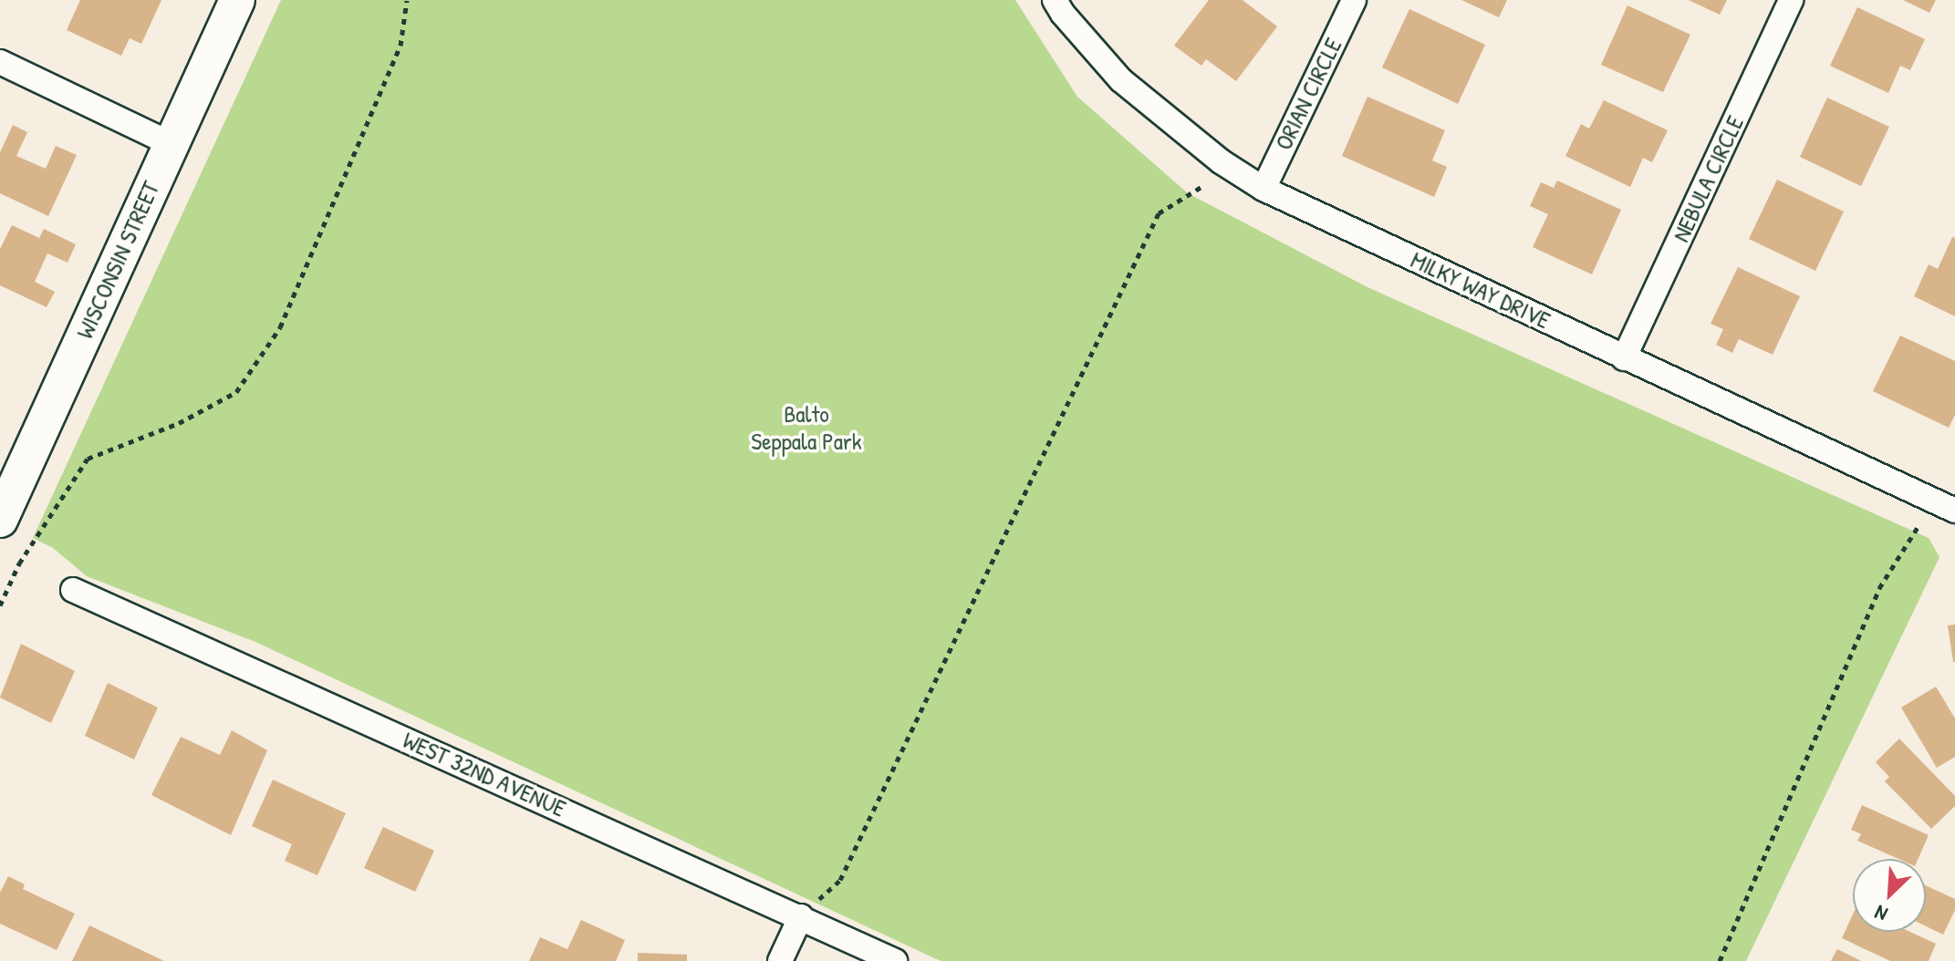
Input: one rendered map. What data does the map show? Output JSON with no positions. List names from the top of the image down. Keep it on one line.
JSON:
{"streets":{"street":["ORIAN CIRCLE","NEBULA CIRCLE","WISCONSIN STREET","MILKY WAY DRIVE","WEST 32ND AVENUE"]},"crossings":[["ORIAN CIRCLE","MILKY WAY DRIVE"],["NEBULA CIRCLE","MILKY WAY DRIVE"]],"parks":["Balto Seppala Park"],"north":"bottom left"}
